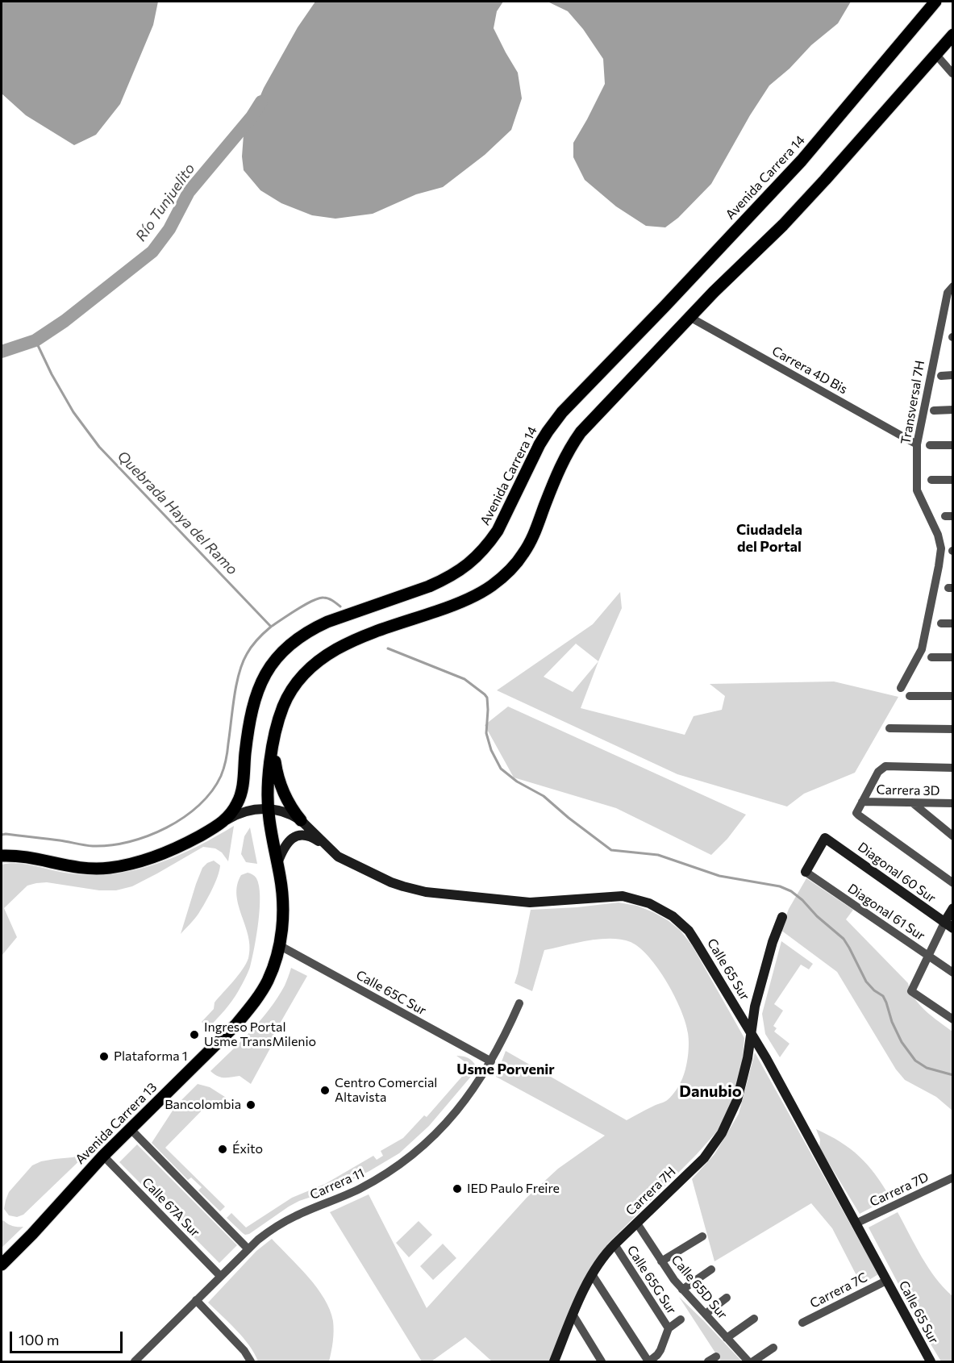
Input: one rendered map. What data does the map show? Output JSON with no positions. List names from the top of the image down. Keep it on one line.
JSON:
{"streets":{"main road":["Avenida Carrera 14","Avenida Carrera 13"],"street":["Carrera 4D Bis","Transversal 7H","Carrera 3D","Diagonal 60 Sur","Diagonal 61 Sur","Calle 65 Sur","Calle 65C Sur","Carrera 11","Carrera 7D","Carrera 7H","Calle 67A Sur","Calle 65G Sur","Calle 65D Sur","Carrera 7C"]},"crossings":[["Avenida Carrera 14","Calle 65 Sur"],["Carrera 4D Bis","Transversal 7H"],["Diagonal 60 Sur","Diagonal 61 Sur"],["Calle 65 Sur","Avenida Carrera 13"],["Calle 65 Sur","Carrera 7D"],["Calle 65 Sur","Carrera 7H"],["Calle 65 Sur","Carrera 7C"],["Calle 65C Sur","Avenida Carrera 13"],["Calle 65C Sur","Carrera 11"],["Avenida Carrera 13","Calle 67A Sur"],["Carrera 11","Calle 67A Sur"],["Carrera 7H","Calle 65G Sur"],["Carrera 7H","Calle 65D Sur"]],"districts":["Ciudadela del Portal","Usme Porvenir","Danubio"],"water":["Río Tunjuelito","Quebrada Haya del Ramo"],"places":["Ingreso Portal Usme TransMilenio","Plataforma 1","Centro Comercial Altavista","Bancolombia","Éxito","IED Paulo Freire"],"scale_bar":"100 m"}
